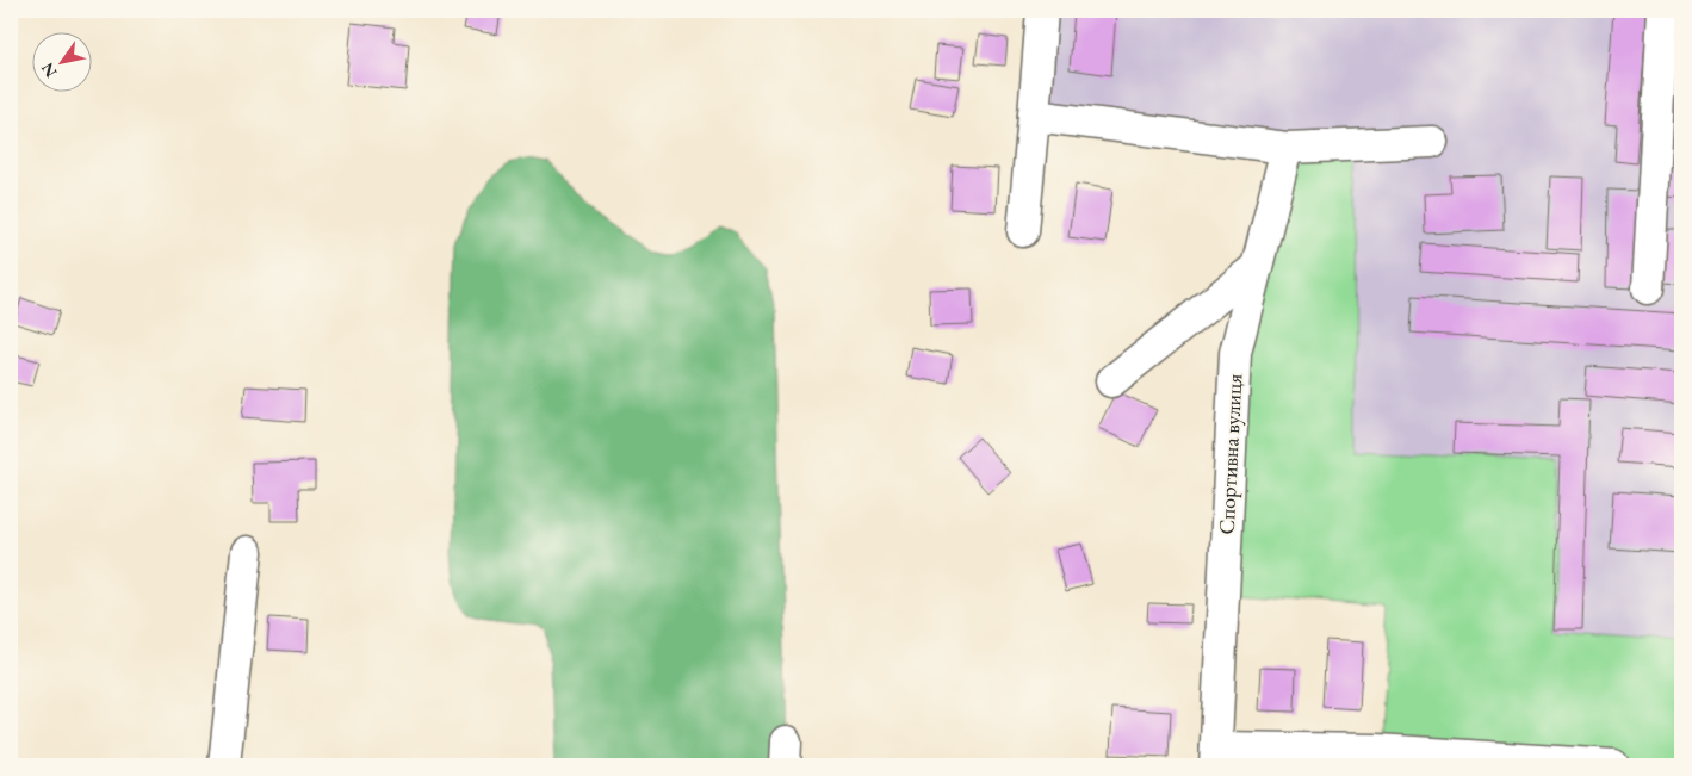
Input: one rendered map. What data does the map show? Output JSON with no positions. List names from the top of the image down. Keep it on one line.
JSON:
{"streets":{"street":["Спортивна вулиця"]},"north":"bottom left"}
